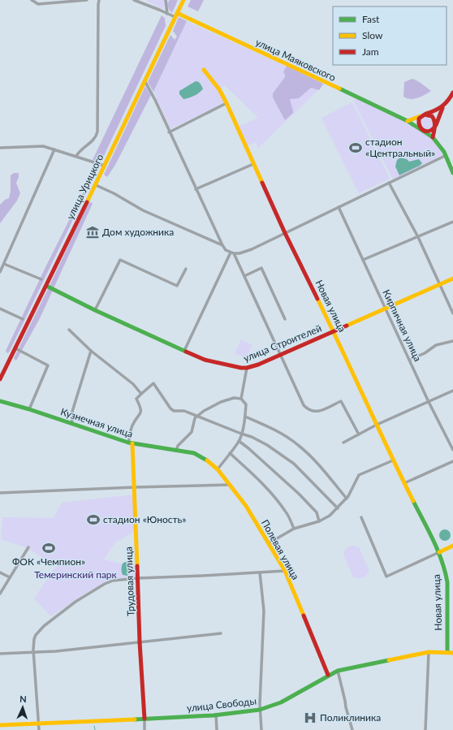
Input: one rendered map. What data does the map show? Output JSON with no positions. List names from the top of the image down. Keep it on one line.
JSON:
{"streets":{"street":["улица Маяковского","улица Урицкого","Новая улица","Кирпичная улица","улица Строителей","Кузнечная улица","Полевая улица","Трудовая улица","улица Свободы"]},"crossings":[["улица Маяковского","улица Урицкого"],["улица Урицкого","улица Строителей"],["Новая улица","улица Строителей"],["Новая улица","улица Свободы"],["Кирпичная улица","улица Строителей"],["Кузнечная улица","Полевая улица"],["Кузнечная улица","Трудовая улица"],["Полевая улица","улица Свободы"],["Трудовая улица","улица Свободы"]],"parks":["Темеринский парк"],"places":{"sports":["стадион «Центральный»","стадион «Юность»","ФОК «Чемпион»"],"museum":["Дом художника"],"hospital":["Поликлиника"]},"legend":["Fast","Slow","Jam"],"north":"top"}
